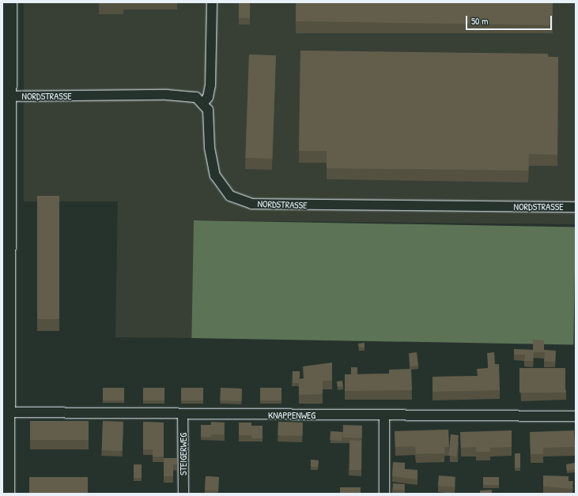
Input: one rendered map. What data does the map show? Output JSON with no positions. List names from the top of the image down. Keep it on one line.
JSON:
{"streets":{"street":["NORDSTRASSE","KNAPPENWEG","STEIGERWEG"]},"crossings":[["KNAPPENWEG","STEIGERWEG"]],"scale_bar":"50 m"}
